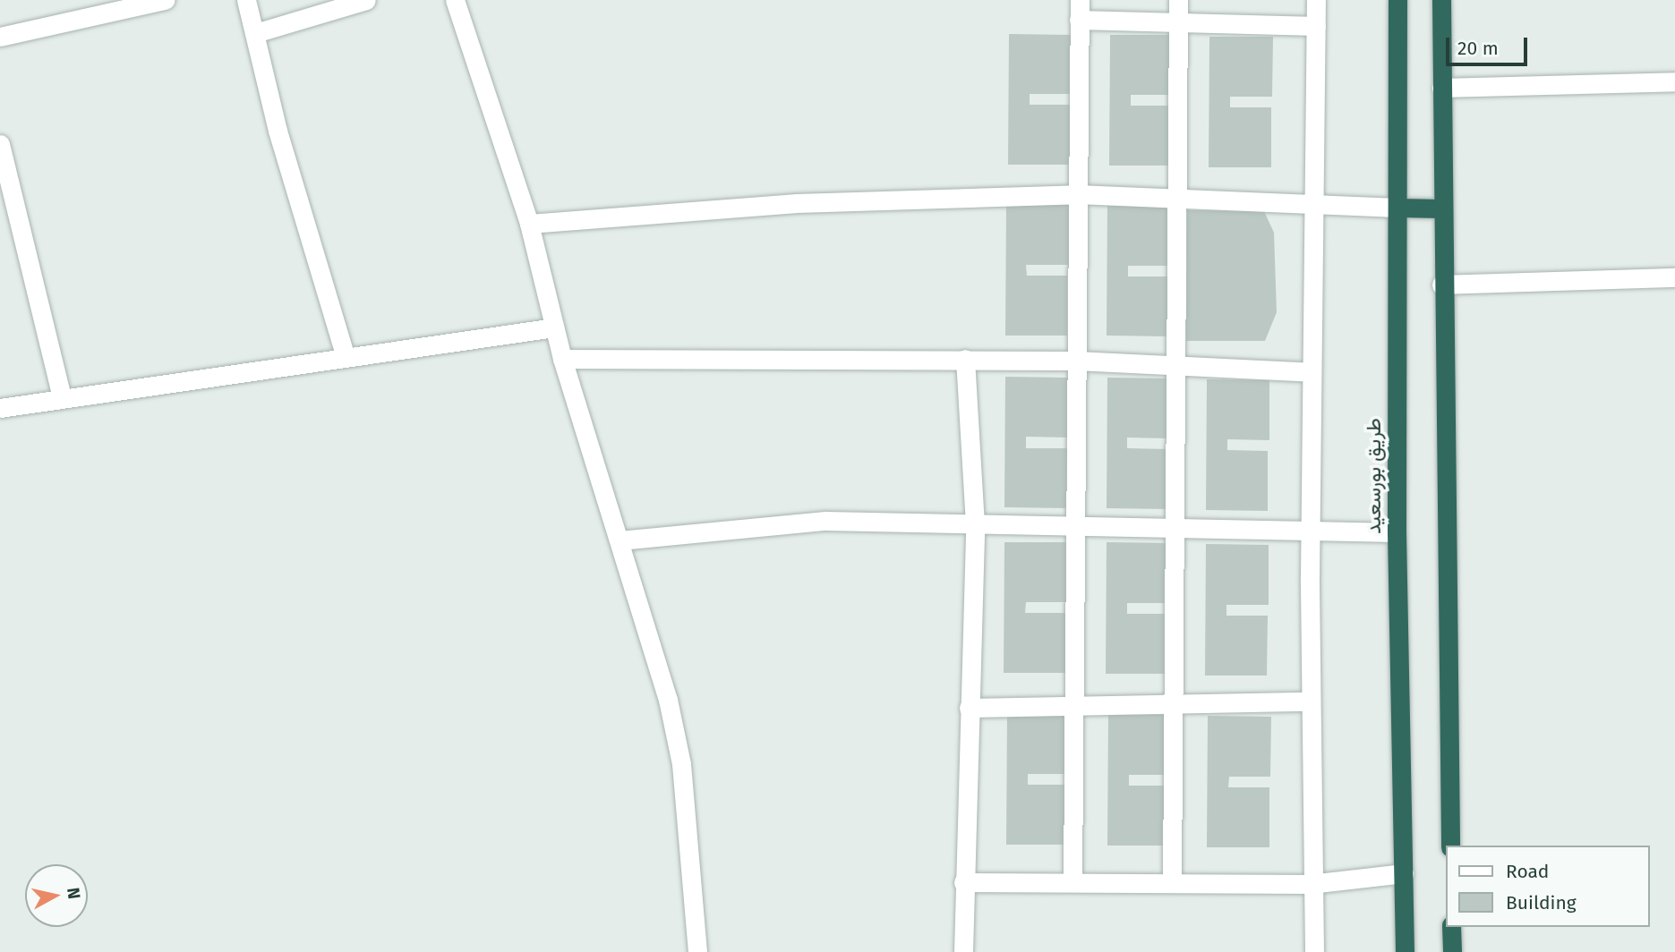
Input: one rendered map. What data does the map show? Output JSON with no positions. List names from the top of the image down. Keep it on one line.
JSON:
{"streets":{"highway":["طريق بورسعيد"]},"legend":["Road","Building"],"scale_bar":"20 m","north":"right"}
